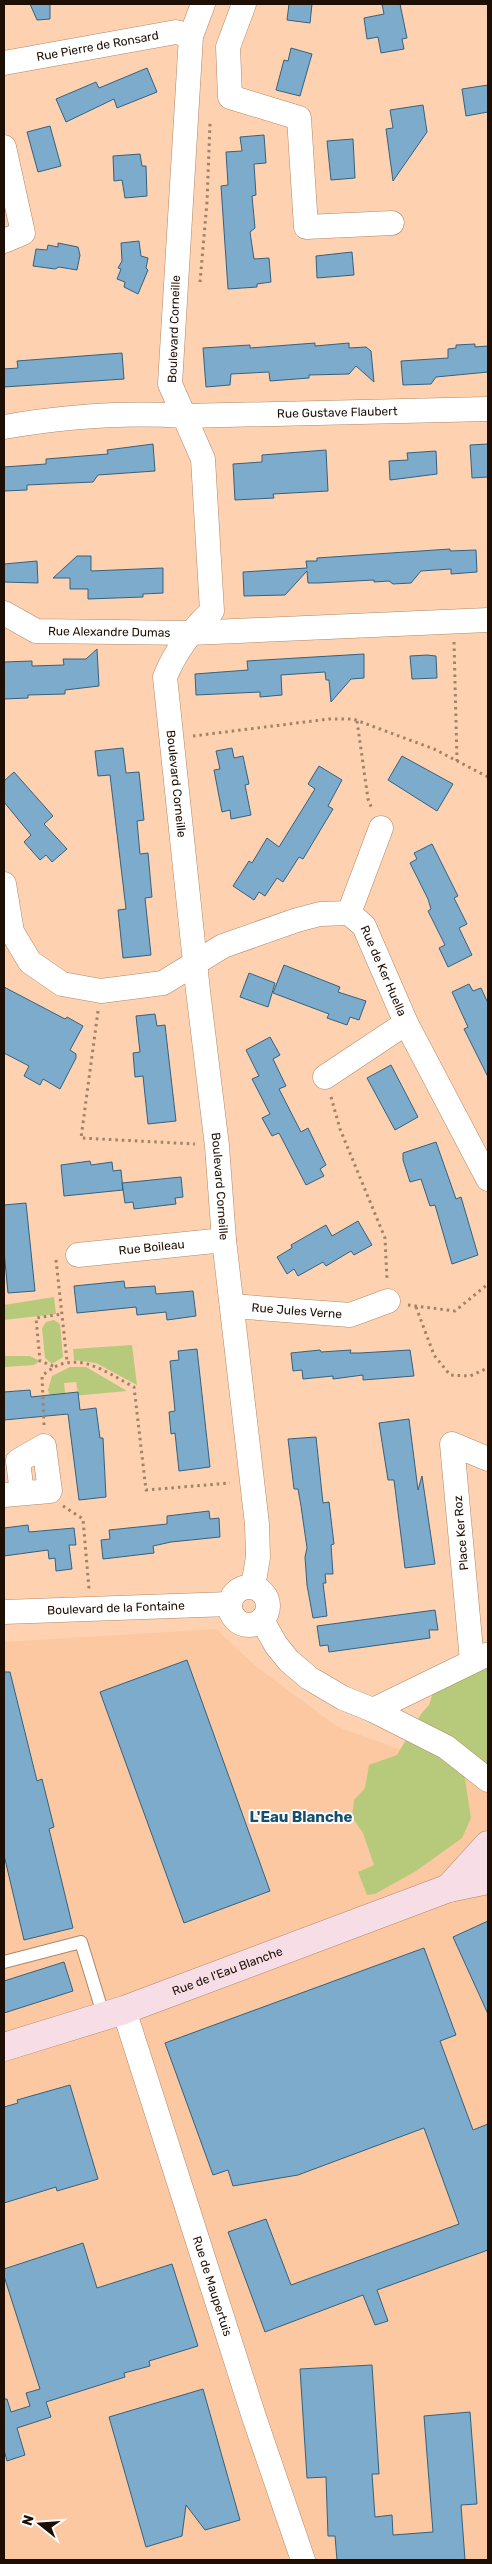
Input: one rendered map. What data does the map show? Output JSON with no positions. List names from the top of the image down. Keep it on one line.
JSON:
{"streets":{"street":["Rue Pierre de Ronsard","Boulevard Corneille","Rue Gustave Flaubert","Rue Alexandre Dumas","Rue de Ker Huella","Rue Boileau","Rue Jules Verne","Place Ker Roz","Boulevard de la Fontaine","Rue de l'Eau Blanche","Rue de Maupertuis"]},"crossings":[["Rue Pierre de Ronsard","Boulevard Corneille"],["Boulevard Corneille","Rue Gustave Flaubert"],["Boulevard Corneille","Rue Alexandre Dumas"],["Boulevard Corneille","Rue de Ker Huella"],["Boulevard Corneille","Rue Boileau"],["Boulevard Corneille","Rue Jules Verne"],["Boulevard Corneille","Boulevard de la Fontaine"],["Rue de l'Eau Blanche","Rue de Maupertuis"]],"districts":["L'Eau Blanche"],"north":"left"}
